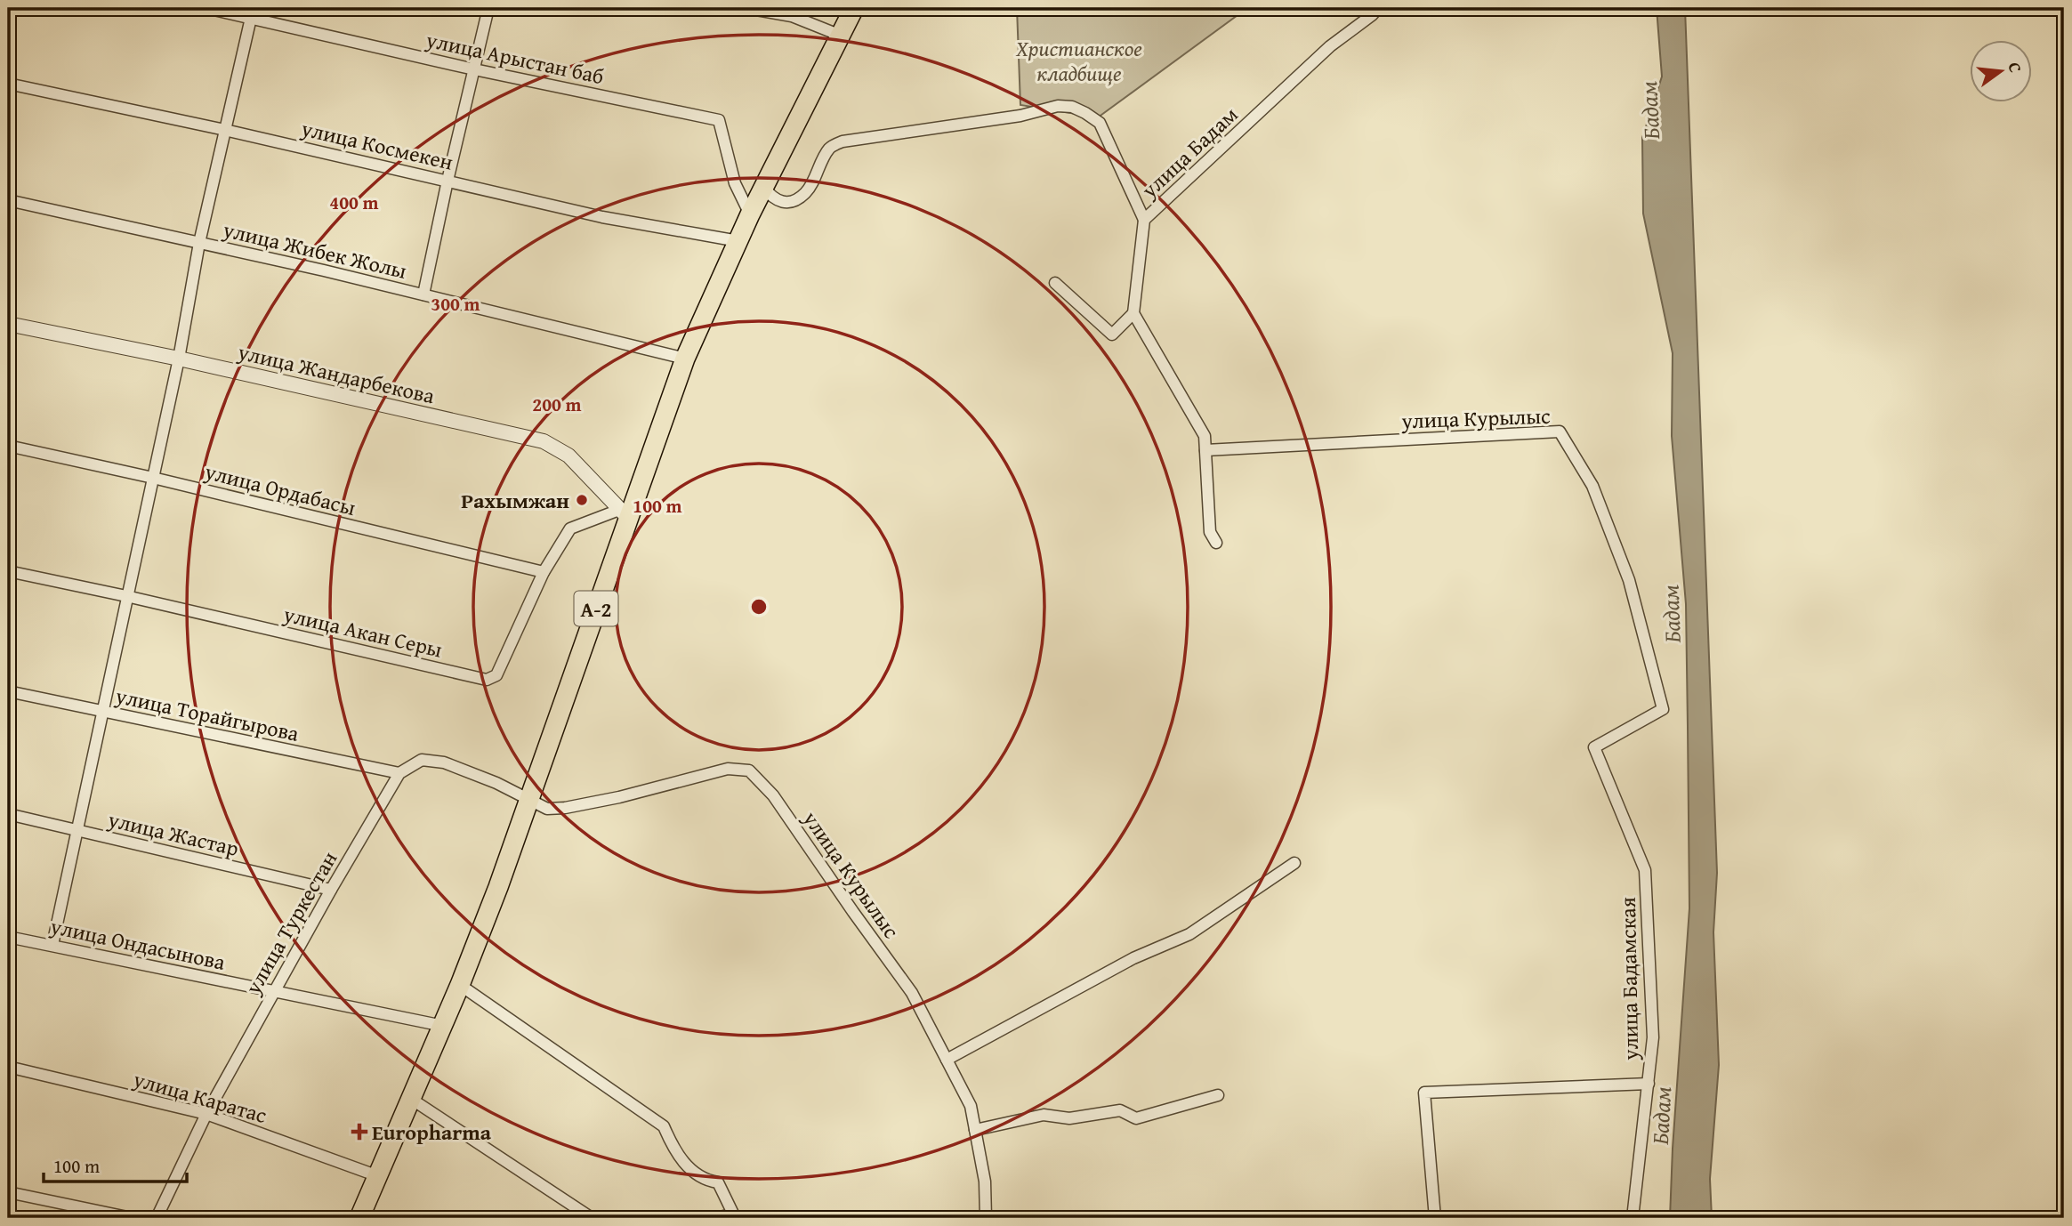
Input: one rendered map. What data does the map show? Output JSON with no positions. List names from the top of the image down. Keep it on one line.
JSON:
{"streets":{"highway":["A-2"],"street":["улица Арыстан баб","улица Космекен","улица Бадам","улица Жибек Жолы","улица Жандарбекова","улица Курылыс","улица Ордабасы","улица Акан Серы","улица Торайгырова","улица Жастар","улица Туркестан","улица Ондасынова","улица Бадамская","улица Каратас"]},"crossings":[["улица Арыстан баб","A-2"],["улица Космекен","A-2"],["улица Жибек Жолы","A-2"],["улица Жандарбекова","A-2"],["улица Жандарбекова","улица Акан Серы"],["улица Курылыс","A-2"],["улица Курылыс","улица Бадамская"],["улица Ордабасы","улица Акан Серы"],["A-2","улица Акан Серы"],["A-2","улица Ондасынова"],["A-2","улица Каратас"],["улица Торайгырова","улица Туркестан"],["улица Жастар","улица Туркестан"],["улица Туркестан","улица Ондасынова"],["улица Туркестан","улица Каратас"]],"water":["Бадам"],"parks":["Христианское кладбище"],"places":{"other":["Рахымжан"],"health":["Europharma"]},"scale_bar":"100 m","north":"right","rings":["400 m","300 m","200 m","100 m"]}
